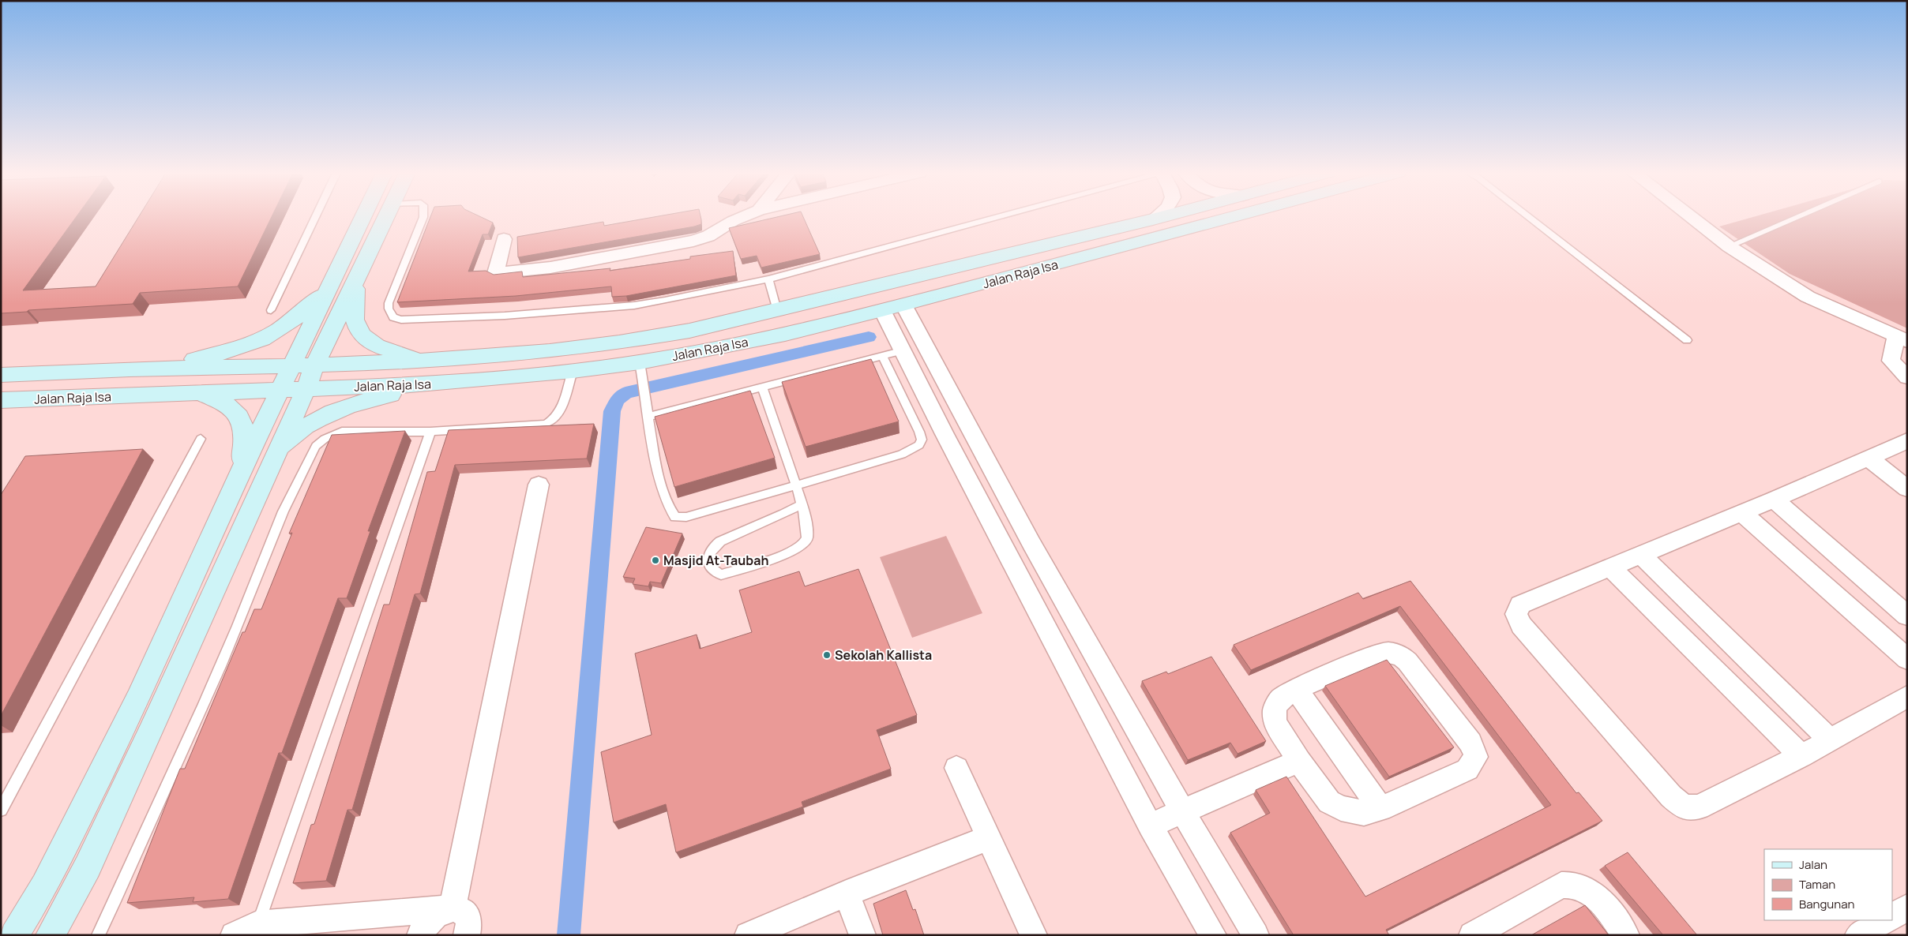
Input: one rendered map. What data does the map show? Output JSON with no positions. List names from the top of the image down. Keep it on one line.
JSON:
{"streets":{"main road":["Jalan Raja Isa"]},"places":["Masjid At-Taubah","Sekolah Kallista"],"legend":["Jalan","Taman","Bangunan"]}
